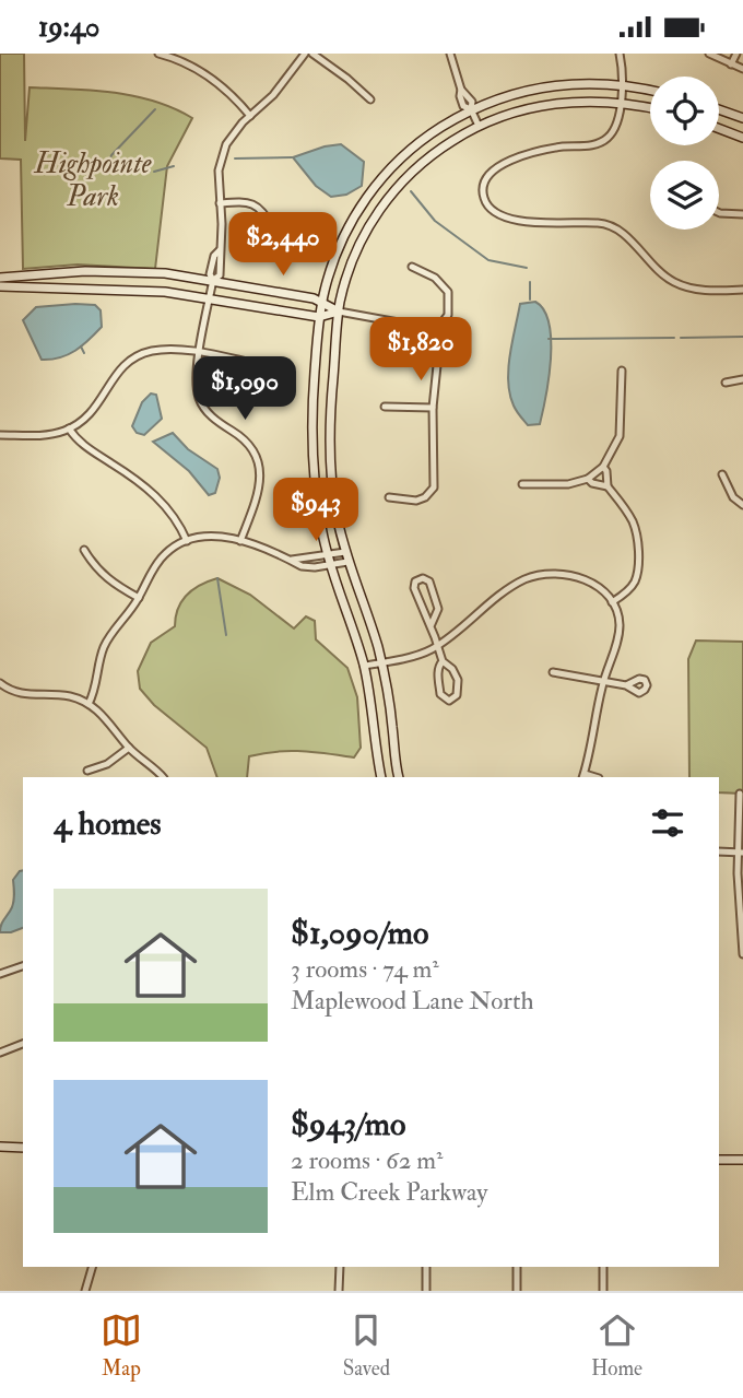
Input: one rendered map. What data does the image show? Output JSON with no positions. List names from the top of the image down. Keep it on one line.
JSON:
{"parks":["Highpointe Park"],"page":{"status":"19:40","price":["$2,440","$1,820","$1,090","$943"],"heading":"4 homes","list":[{"name":"$1,090/mo","note":"3 rooms · 74 m² · Maplewood Lane North"},{"name":"$943/mo","note":"2 rooms · 62 m² · Elm Creek Parkway"}],"tabs":["Map","Saved","Home"]}}
